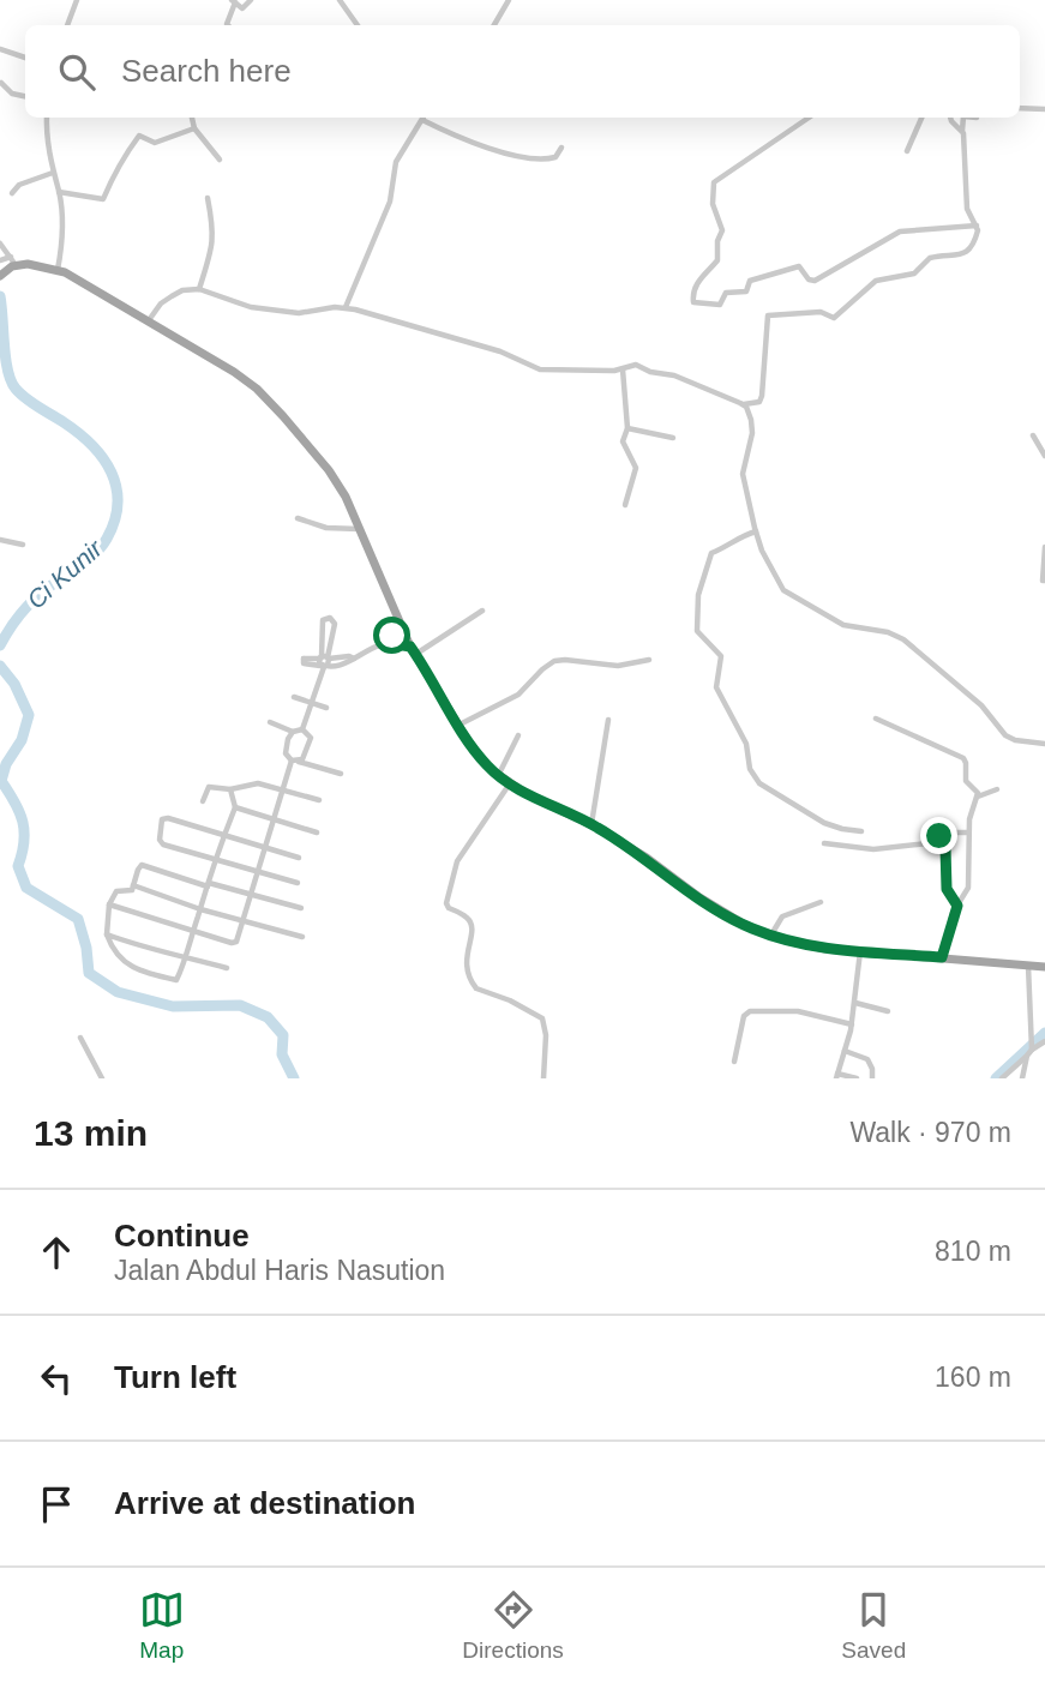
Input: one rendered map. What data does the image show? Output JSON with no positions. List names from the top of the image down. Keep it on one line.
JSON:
{"water":["Ci Kunir"],"page":{"search":"Search here","heading":["13 min","Walk · 970 m"],"list":[["Continue","Jalan Abdul Haris Nasution","810 m"],["Turn left","160 m"],"Arrive at destination"],"nav":["Map","Directions","Saved"]}}
